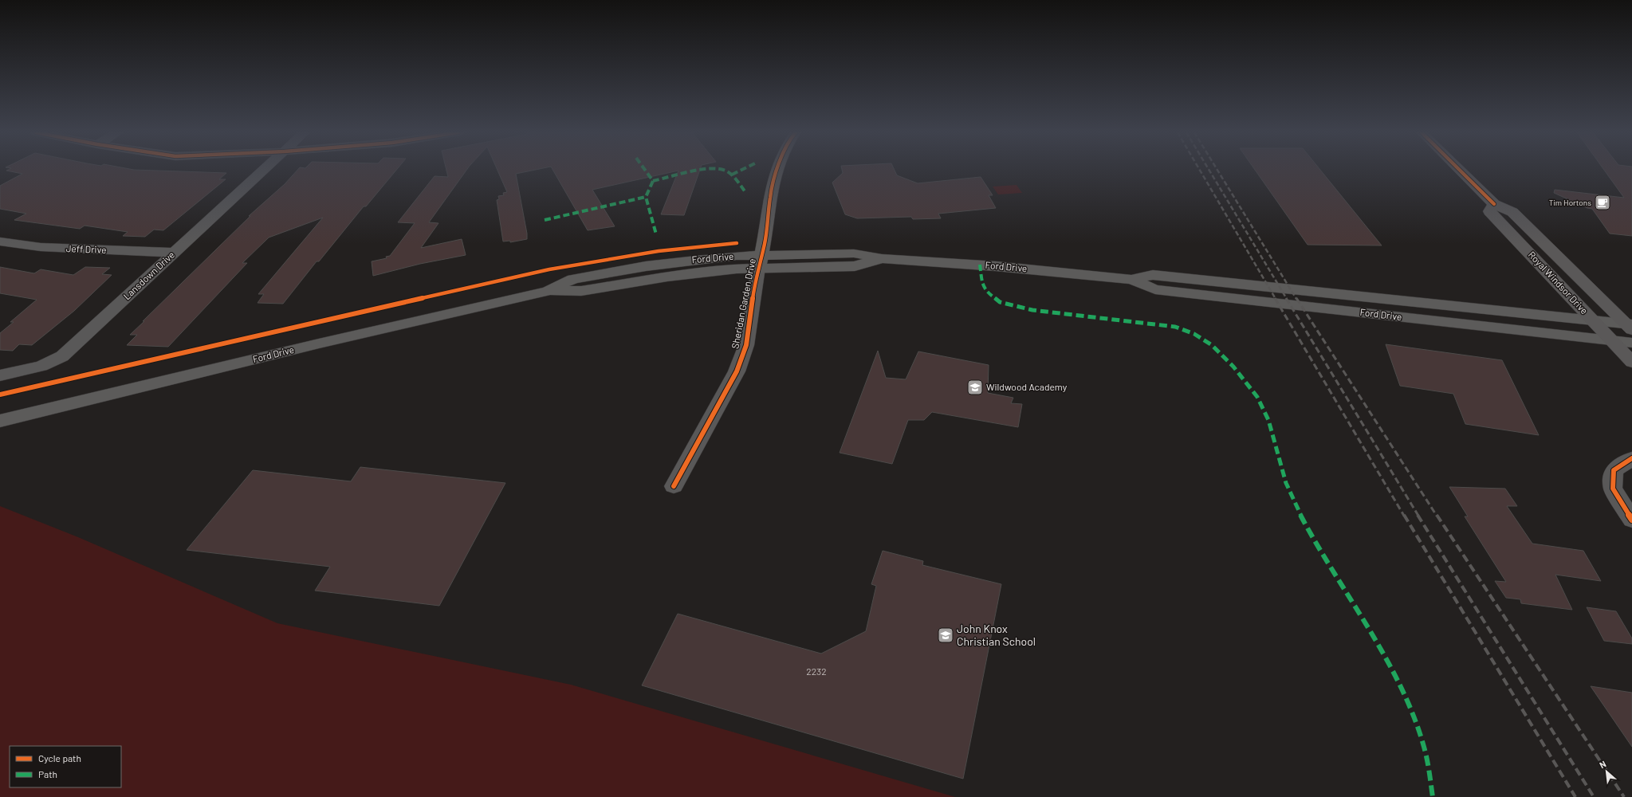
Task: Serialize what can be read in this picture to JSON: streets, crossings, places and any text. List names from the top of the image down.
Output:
{
  "streets": {
    "main road": ["Ford Drive", "Royal Windsor Drive", "Sheridan Garden Drive"],
    "street": ["Jeff Drive", "Lansdown Drive"]
  },
  "crossings": [
    ["Jeff Drive", "Lansdown Drive"],
    ["Ford Drive", "Royal Windsor Drive"],
    ["Ford Drive", "Sheridan Garden Drive"]
  ],
  "places": {
    "cafe": ["Tim Hortons"],
    "school or university": ["Wildwood Academy", "John Knox Christian School"]
  },
  "house_numbers": ["2232"],
  "legend": ["Cycle path", "Path"],
  "north": "top left"
}
